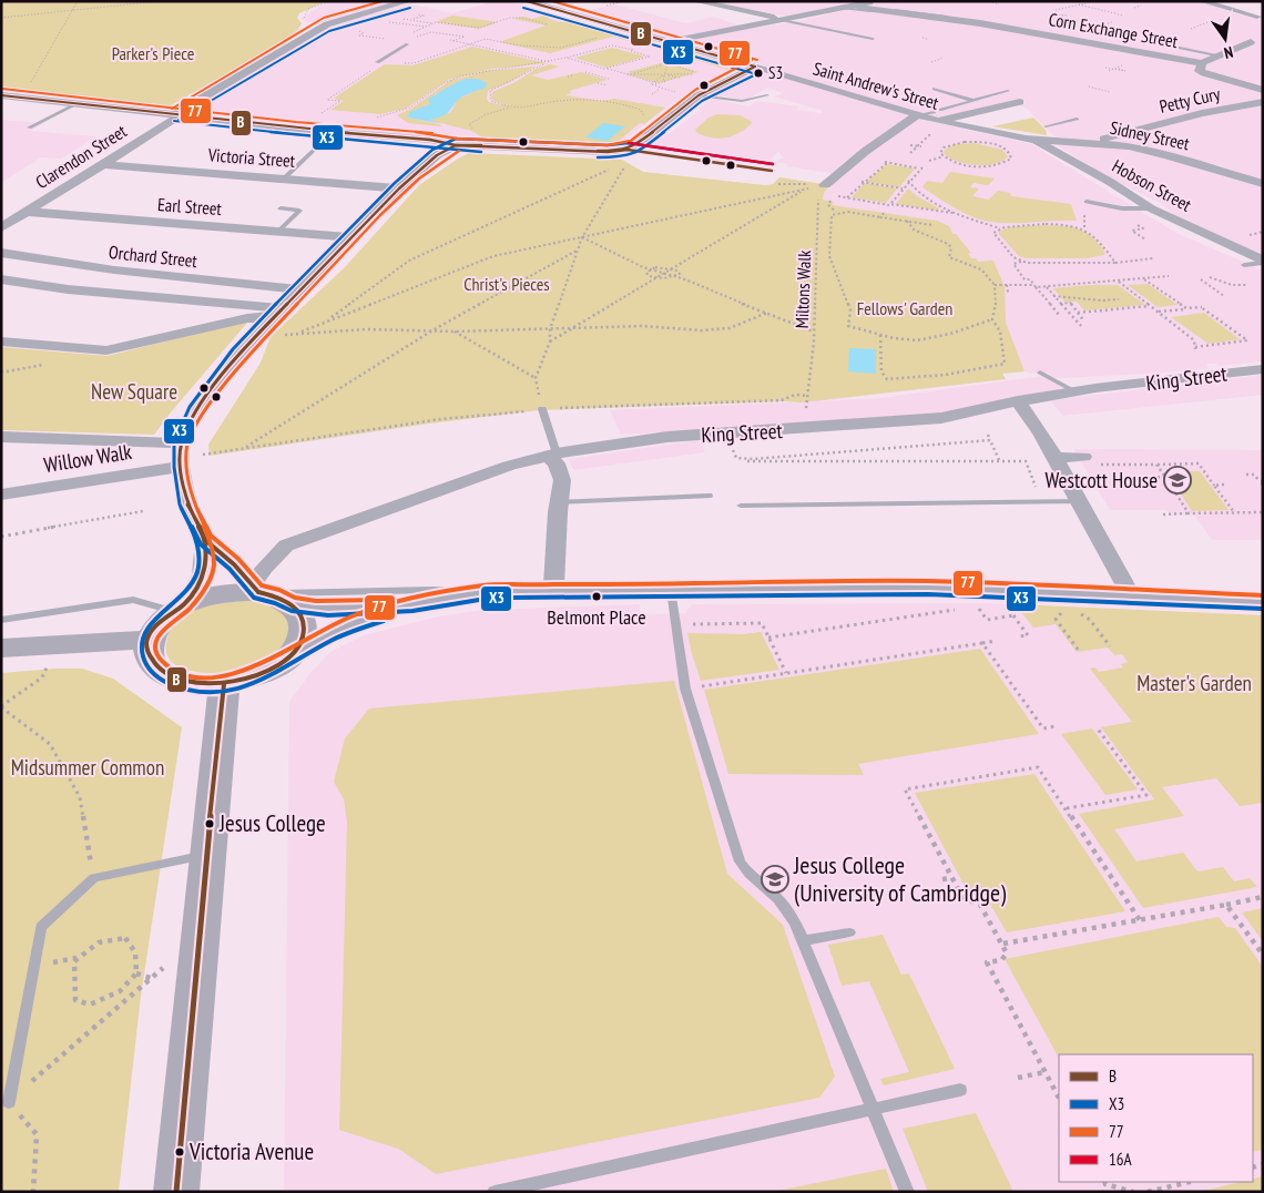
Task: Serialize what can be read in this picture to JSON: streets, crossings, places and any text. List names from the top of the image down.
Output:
{
  "streets": {
    "street": [
      "Corn Exchange Street",
      "Saint Andrew's Street",
      "Petty Cury",
      "Sidney Street",
      "Clarendon Street",
      "Victoria Street",
      "Hobson Street",
      "Earl Street",
      "Orchard Street",
      "King Street",
      "Willow Walk"
    ],
    "path": ["Miltons Walk"]
  },
  "crossings": [
    ["Saint Andrew's Street", "Sidney Street"],
    ["Saint Andrew's Street", "Hobson Street"],
    ["Petty Cury", "Sidney Street"],
    ["Sidney Street", "Hobson Street"],
    ["Clarendon Street", "Victoria Street"],
    ["Clarendon Street", "Earl Street"]
  ],
  "parks": [
    "Parker's Piece",
    "Christ's Pieces",
    "Fellows' Garden",
    "New Square",
    "Master's Garden",
    "Midsummer Common"
  ],
  "places": {
    "other": [
      "S3",
      "Belmont Place",
      "Jesus College",
      "Victoria Avenue"
    ],
    "school or university": ["Westcott House", "Jesus College (University of Cambridge)"]
  },
  "lines": [
    "transit line B",
    "transit line 77",
    "transit line X3",
    "transit line 16A"
  ],
  "legend": [
    "B",
    "X3",
    "77",
    "16A"
  ],
  "north": "bottom"
}
